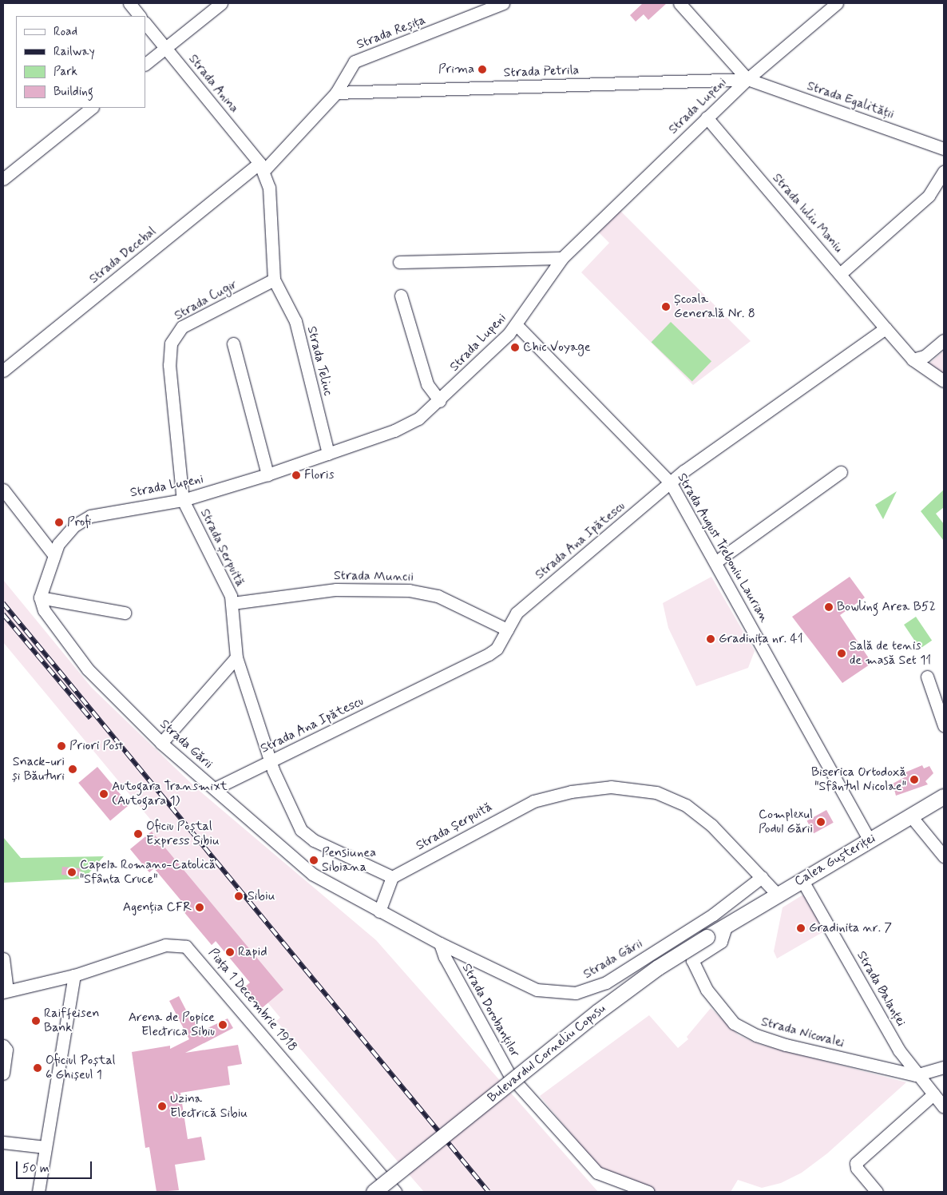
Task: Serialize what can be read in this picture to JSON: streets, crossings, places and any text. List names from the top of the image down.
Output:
{
  "streets": {
    "main road": ["Calea Gușteriței", "Bulevardul Corneliu Coposu"],
    "street": [
      "Strada Reșița",
      "Strada Petrila",
      "Strada Anina",
      "Strada Egalității",
      "Strada Lupeni",
      "Strada Iuliu Maniu",
      "Strada Decebal",
      "Strada Cugir",
      "Strada Teliuc",
      "Strada Ana Ipătescu",
      "Strada Șerpuită",
      "Strada August Treboniu Laurian",
      "Strada Muncii",
      "Strada Gării",
      "Strada Balanței",
      "Piața 1 Decembrie 1918",
      "Strada Dorobanților",
      "Strada Nicovalei"
    ]
  },
  "crossings": [
    ["Strada Reșița", "Strada Petrila"],
    ["Strada Reșița", "Strada Anina"],
    ["Strada Reșița", "Strada Decebal"],
    ["Strada Petrila", "Strada Egalității"],
    ["Strada Petrila", "Strada Lupeni"],
    ["Strada Anina", "Strada Decebal"],
    ["Strada Egalității", "Strada Lupeni"],
    ["Strada Lupeni", "Strada Iuliu Maniu"],
    ["Strada Lupeni", "Strada Cugir"],
    ["Strada Lupeni", "Strada Teliuc"],
    ["Strada Lupeni", "Strada Șerpuită"],
    ["Strada Lupeni", "Strada August Treboniu Laurian"],
    ["Strada Iuliu Maniu", "Strada Ana Ipătescu"],
    ["Strada Cugir", "Strada Teliuc"],
    ["Strada Cugir", "Strada Șerpuită"],
    ["Strada Ana Ipătescu", "Strada Șerpuită"],
    ["Strada Ana Ipătescu", "Strada August Treboniu Laurian"],
    ["Strada Ana Ipătescu", "Strada Muncii"],
    ["Strada Ana Ipătescu", "Strada Gării"],
    ["Strada Șerpuită", "Strada Muncii"],
    ["Strada Șerpuită", "Strada Gării"],
    ["Strada Șerpuită", "Calea Gușteriței"],
    ["Strada August Treboniu Laurian", "Calea Gușteriței"],
    ["Strada Gării", "Strada Dorobanților"],
    ["Calea Gușteriței", "Strada Balanței"],
    ["Calea Gușteriței", "Strada Nicovalei"],
    ["Calea Gușteriței", "Bulevardul Corneliu Coposu"],
    ["Strada Balanței", "Strada Nicovalei"],
    ["Piața 1 Decembrie 1918", "Bulevardul Corneliu Coposu"],
    ["Strada Nicovalei", "Bulevardul Corneliu Coposu"]
  ],
  "places": [
    "Prima",
    "Școala Generală Nr. 8",
    "Chic Voyage",
    "Floris",
    "Profi",
    "Bowling Area B52",
    "Gradinița nr. 41",
    "Sală de tenis de masă Set 11",
    "Priori Post",
    "Snack-uri și Băuturi",
    "Biserica Ortodoxă \"Sfântul Nicolae\"",
    "Autogara Transmixt (Autogara 1)",
    "Complexul Podul Gării",
    "Oficiu Poștal Express Sibiu",
    "Pensiunea Sibiana",
    "Capela Romano-Catolică \"Sfânta Cruce\"",
    "Sibiu",
    "Agenția CFR",
    "Gradinita nr. 7",
    "Rapid",
    "Raiffeisen Bank",
    "Arena de Popice Electrica Sibiu",
    "Oficiul Poștal 6 Ghișeul 1",
    "Uzina Electrică Sibiu"
  ],
  "legend": [
    "Road",
    "Railway",
    "Park",
    "Building"
  ],
  "scale_bar": "50 m"
}
